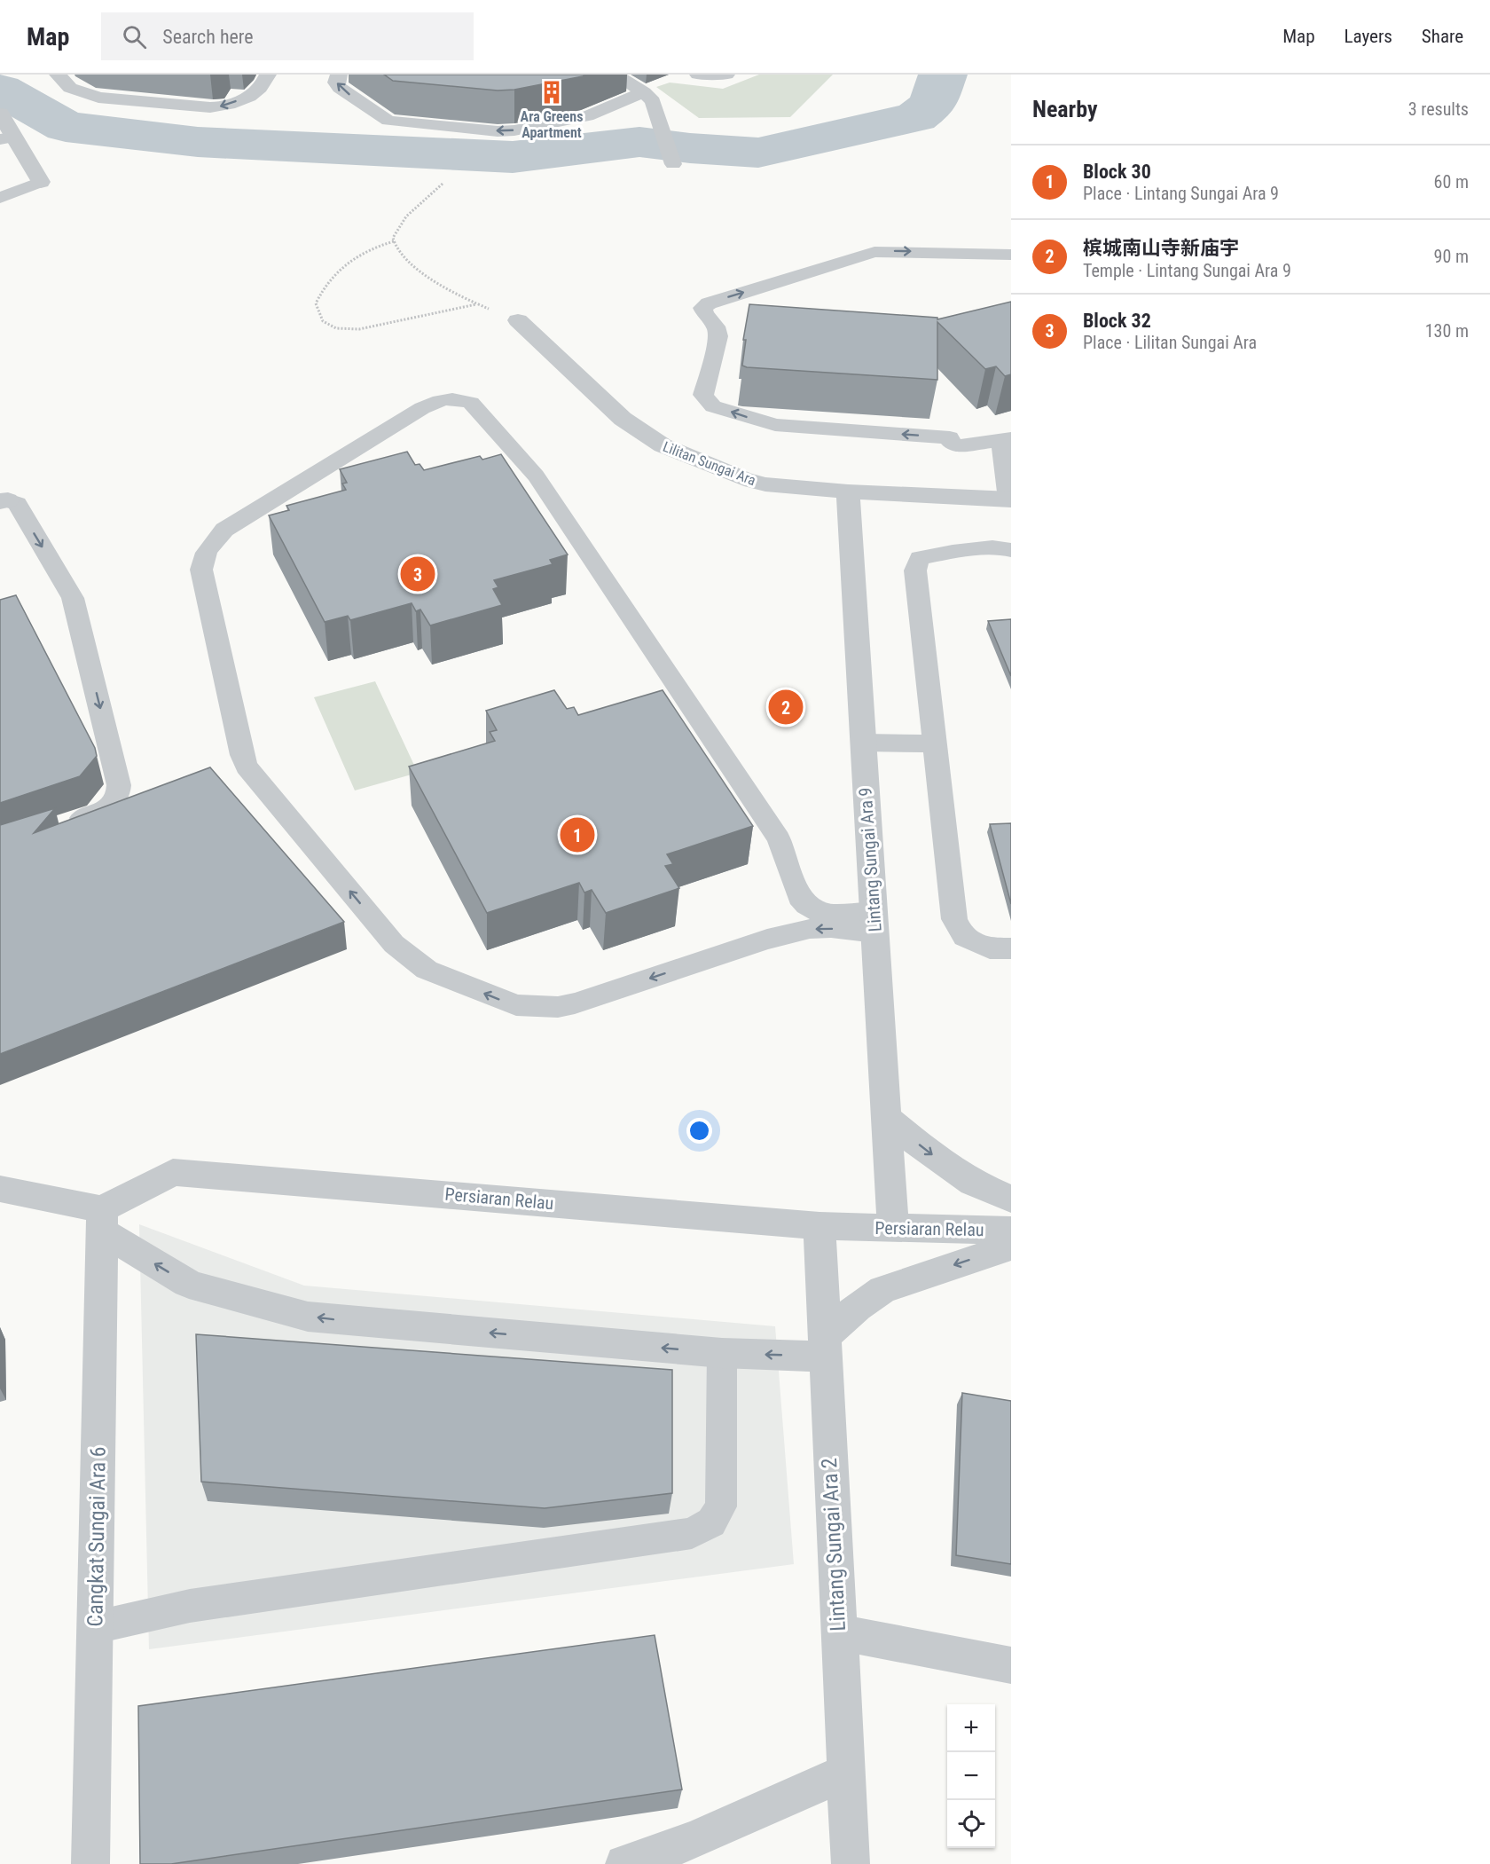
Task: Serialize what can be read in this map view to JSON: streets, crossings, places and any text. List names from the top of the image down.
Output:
{
  "streets": {
    "street": [
      "Lilitan Sungai Ara",
      "Lintang Sungai Ara 9",
      "Persiaran Relau",
      "Cangkat Sungai Ara 6",
      "Lintang Sungai Ara 2"
    ]
  },
  "crossings": [
    ["Lilitan Sungai Ara", "Lintang Sungai Ara 9"],
    ["Lintang Sungai Ara 9", "Persiaran Relau"],
    ["Persiaran Relau", "Cangkat Sungai Ara 6"],
    ["Persiaran Relau", "Lintang Sungai Ara 2"]
  ],
  "places": {
    "building": ["Ara Greens Apartment"]
  },
  "page": {
    "header": "Map",
    "search": "Search here",
    "nav": ["Map", "Layers", "Share"],
    "heading": ["Nearby", "3 results"],
    "list": [
      {
        "mark": "1",
        "name": "Block 30",
        "note": "Place · Lintang Sungai Ara 9",
        "value": "60 m"
      },
      {
        "mark": "2",
        "name": "槟城南山寺新庙宇",
        "note": "Temple · Lintang Sungai Ara 9",
        "value": "90 m"
      },
      {
        "mark": "3",
        "name": "Block 32",
        "note": "Place · Lilitan Sungai Ara",
        "value": "130 m"
      }
    ],
    "pins": ["3", "2", "1"],
    "map_buttons": ["+", "−"]
  }
}
